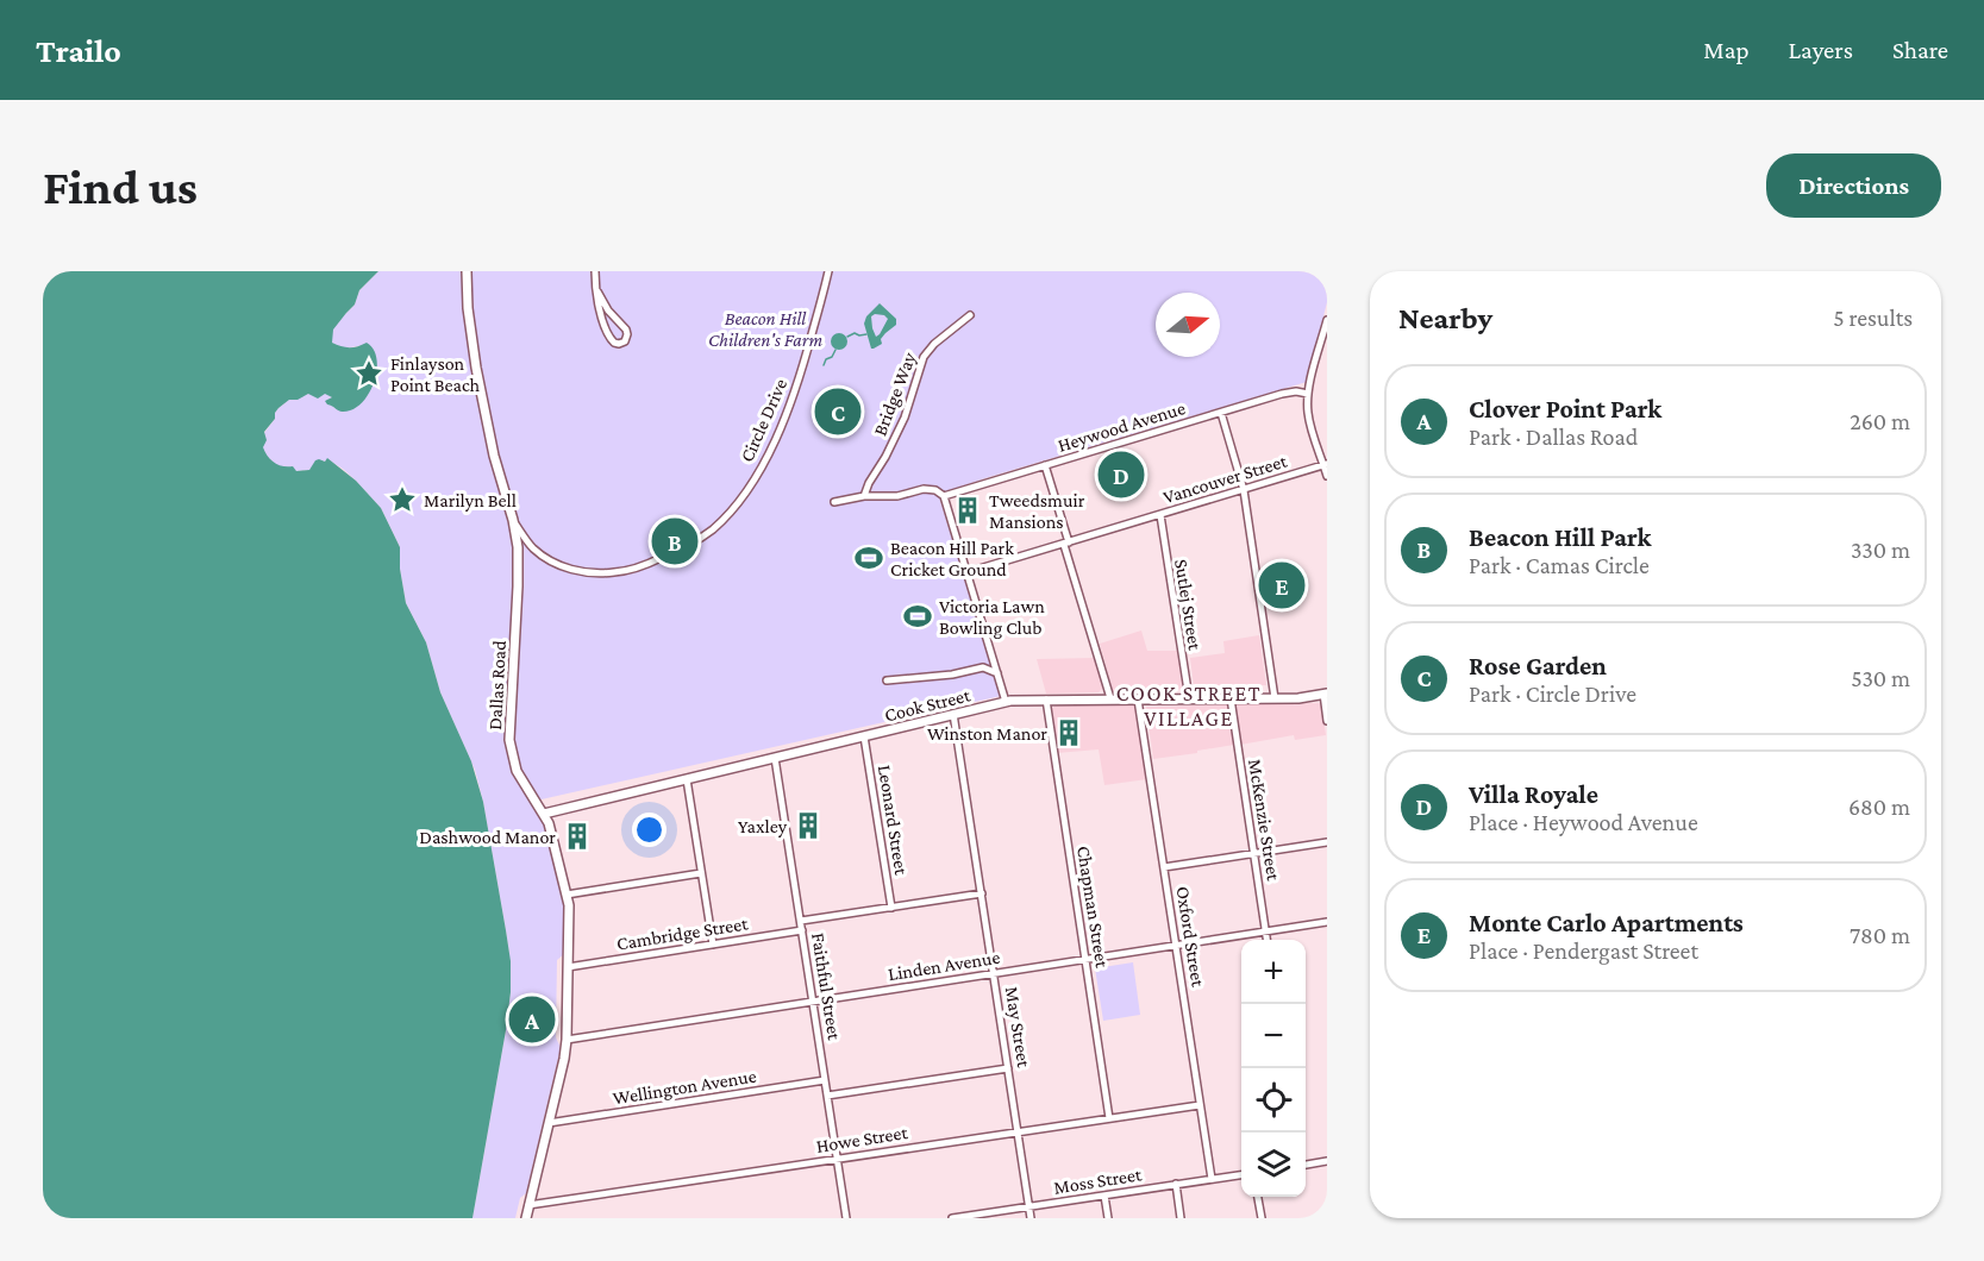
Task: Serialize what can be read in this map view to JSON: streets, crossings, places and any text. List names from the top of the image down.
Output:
{
  "streets": {
    "main road": ["Dallas Road", "Cook Street"],
    "street": [
      "Bridge Way",
      "Circle Drive",
      "Heywood Avenue",
      "Vancouver Street",
      "Sutlej Street",
      "Leonard Street",
      "McKenzie Street",
      "Chapman Street",
      "Cambridge Street",
      "Oxford Street",
      "Linden Avenue",
      "Faithful Street",
      "May Street",
      "Wellington Avenue",
      "Howe Street",
      "Moss Street"
    ]
  },
  "crossings": [
    ["Circle Drive", "Dallas Road"],
    ["Vancouver Street", "Sutlej Street"],
    ["Sutlej Street", "Cook Street"],
    ["Dallas Road", "Cook Street"],
    ["Dallas Road", "Cambridge Street"],
    ["Dallas Road", "Linden Avenue"],
    ["Dallas Road", "Wellington Avenue"],
    ["Dallas Road", "Howe Street"],
    ["Cook Street", "Leonard Street"],
    ["Cook Street", "McKenzie Street"],
    ["Cook Street", "Chapman Street"],
    ["Cook Street", "Oxford Street"],
    ["Cook Street", "Faithful Street"],
    ["Cook Street", "May Street"],
    ["McKenzie Street", "Linden Avenue"],
    ["Chapman Street", "Linden Avenue"],
    ["Chapman Street", "Howe Street"],
    ["Cambridge Street", "Faithful Street"],
    ["Oxford Street", "Linden Avenue"],
    ["Oxford Street", "Howe Street"],
    ["Oxford Street", "Moss Street"],
    ["Linden Avenue", "Faithful Street"],
    ["Linden Avenue", "May Street"],
    ["Faithful Street", "Wellington Avenue"],
    ["Faithful Street", "Howe Street"],
    ["May Street", "Howe Street"],
    ["May Street", "Moss Street"]
  ],
  "districts": ["COOK STREET VILLAGE"],
  "parks": ["Beacon Hill Children's Farm"],
  "places": {
    "place": ["Finlayson Point Beach", "Marilyn Bell"],
    "building": [
      "Tweedsmuir Mansions",
      "Winston Manor",
      "Yaxley",
      "Dashwood Manor"
    ],
    "sports": ["Beacon Hill Park Cricket Ground", "Victoria Lawn Bowling Club"]
  },
  "north": "right",
  "page": {
    "header": "Trailo",
    "nav": ["Map", "Layers", "Share"],
    "buttons": "Directions",
    "title": "Find us",
    "heading": ["Nearby", "5 results"],
    "list": [
      {
        "mark": "A",
        "name": "Clover Point Park",
        "note": "Park · Dallas Road",
        "value": "260 m"
      },
      {
        "mark": "B",
        "name": "Beacon Hill Park",
        "note": "Park · Camas Circle",
        "value": "330 m"
      },
      {
        "mark": "C",
        "name": "Rose Garden",
        "note": "Park · Circle Drive",
        "value": "530 m"
      },
      {
        "mark": "D",
        "name": "Villa Royale",
        "note": "Place · Heywood Avenue",
        "value": "680 m"
      },
      {
        "mark": "E",
        "name": "Monte Carlo Apartments",
        "note": "Place · Pendergast Street",
        "value": "780 m"
      }
    ],
    "pins": [
      "C",
      "D",
      "B",
      "E",
      "A"
    ],
    "map_buttons": ["+", "−"]
  }
}
